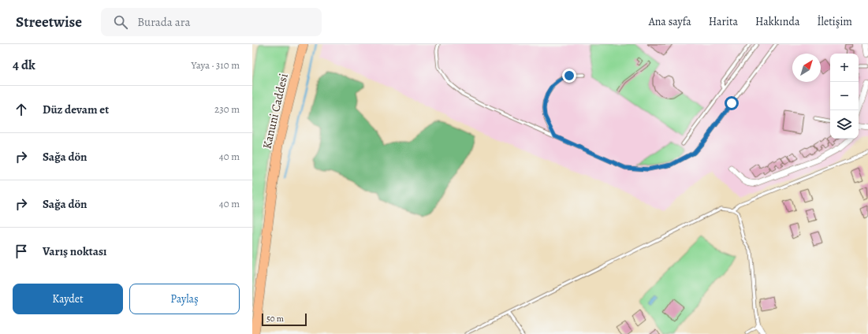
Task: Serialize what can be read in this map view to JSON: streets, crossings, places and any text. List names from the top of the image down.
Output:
{
  "streets": {
    "main road": ["Kanuni Caddesi"]
  },
  "scale_bar": "50 m",
  "north": "top right",
  "page": {
    "header": "Streetwise",
    "search": "Burada ara",
    "nav": [
      "Ana sayfa",
      "Harita",
      "Hakkında",
      "İletişim"
    ],
    "heading": ["4 dk", "Yaya · 310 m"],
    "map_buttons": ["+", "−"],
    "list": [
      ["Düz devam et", "230 m"],
      ["Sağa dön", "40 m"],
      ["Sağa dön", "40 m"],
      "Varış noktası"
    ],
    "buttons": ["Kaydet", "Paylaş"],
    "scale": "50 m"
  }
}
